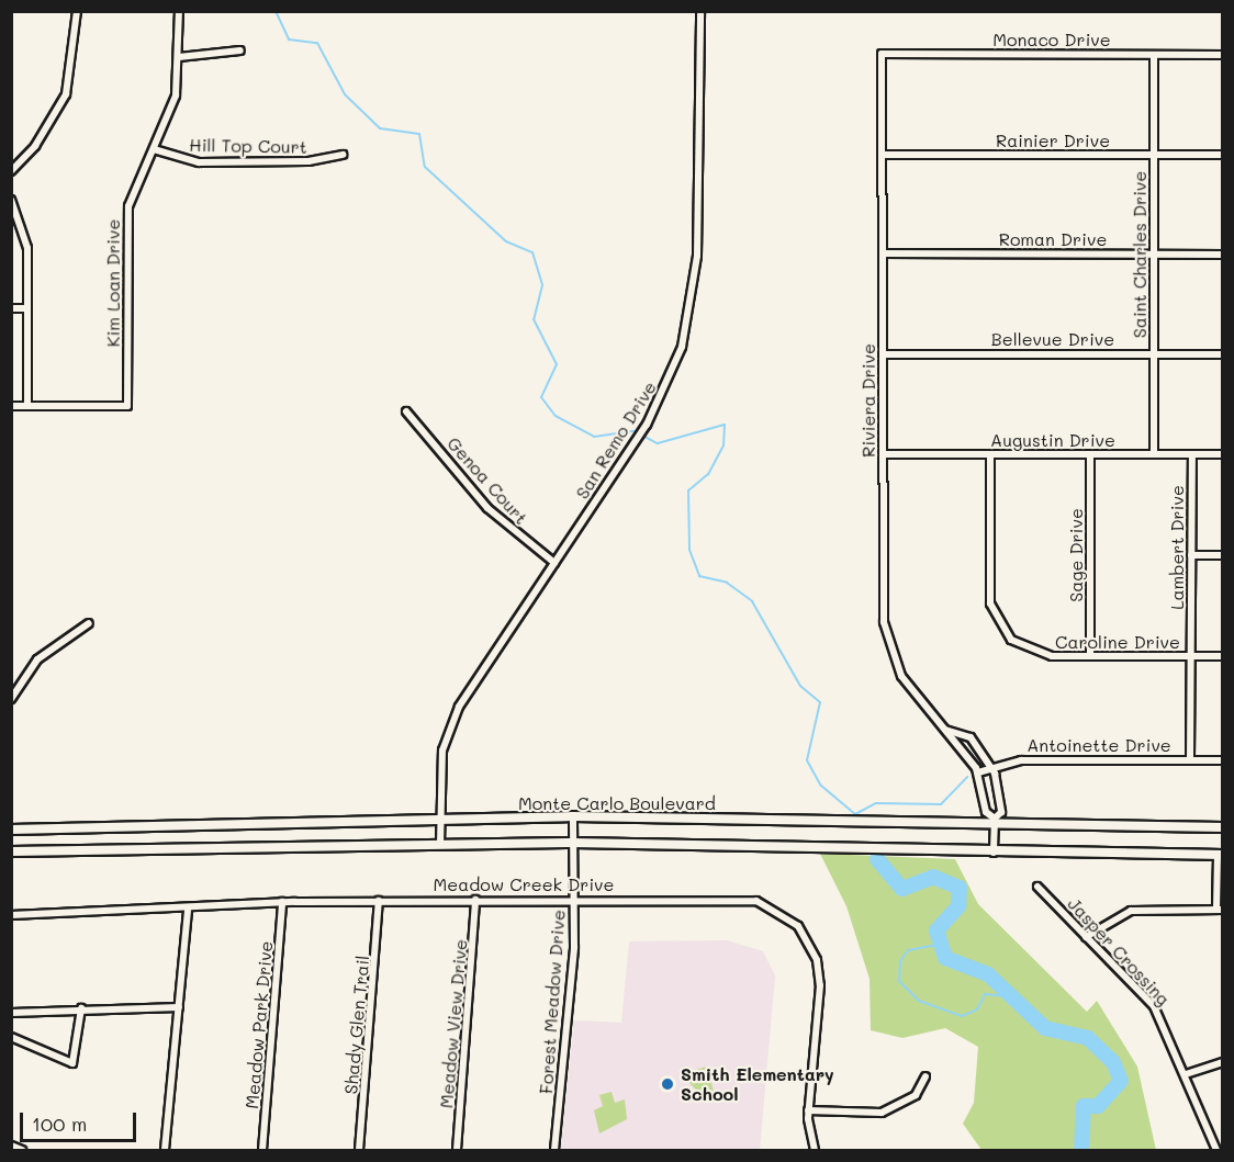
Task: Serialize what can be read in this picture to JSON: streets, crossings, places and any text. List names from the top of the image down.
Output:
{
  "streets": {
    "main road": ["Monte Carlo Boulevard"],
    "street": [
      "Monaco Drive",
      "Rainier Drive",
      "Hill Top Court",
      "Roman Drive",
      "Saint Charles Drive",
      "Kim Loan Drive",
      "Bellevue Drive",
      "Riviera Drive",
      "San Remo Drive",
      "Augustin Drive",
      "Genoa Court",
      "Lambert Drive",
      "Sage Drive",
      "Caroline Drive",
      "Antoinette Drive",
      "Meadow Creek Drive",
      "Jasper Crossing",
      "Forest Meadow Drive",
      "Meadow View Drive",
      "Meadow Park Drive",
      "Shady Glen Trail"
    ]
  },
  "crossings": [
    ["Monaco Drive", "Saint Charles Drive"],
    ["Monaco Drive", "Riviera Drive"],
    ["Rainier Drive", "Saint Charles Drive"],
    ["Rainier Drive", "Riviera Drive"],
    ["Hill Top Court", "Kim Loan Drive"],
    ["Roman Drive", "Saint Charles Drive"],
    ["Roman Drive", "Riviera Drive"],
    ["Saint Charles Drive", "Bellevue Drive"],
    ["Saint Charles Drive", "Augustin Drive"],
    ["Bellevue Drive", "Riviera Drive"],
    ["Riviera Drive", "Augustin Drive"],
    ["Riviera Drive", "Antoinette Drive"],
    ["Riviera Drive", "Monte Carlo Boulevard"],
    ["San Remo Drive", "Genoa Court"],
    ["San Remo Drive", "Monte Carlo Boulevard"],
    ["Augustin Drive", "Lambert Drive"],
    ["Augustin Drive", "Sage Drive"],
    ["Augustin Drive", "Caroline Drive"],
    ["Lambert Drive", "Caroline Drive"],
    ["Lambert Drive", "Antoinette Drive"],
    ["Sage Drive", "Caroline Drive"],
    ["Monte Carlo Boulevard", "Forest Meadow Drive"],
    ["Meadow Creek Drive", "Forest Meadow Drive"],
    ["Meadow Creek Drive", "Meadow View Drive"],
    ["Meadow Creek Drive", "Meadow Park Drive"],
    ["Meadow Creek Drive", "Shady Glen Trail"]
  ],
  "places": ["Smith Elementary School"],
  "scale_bar": "100 m"
}
